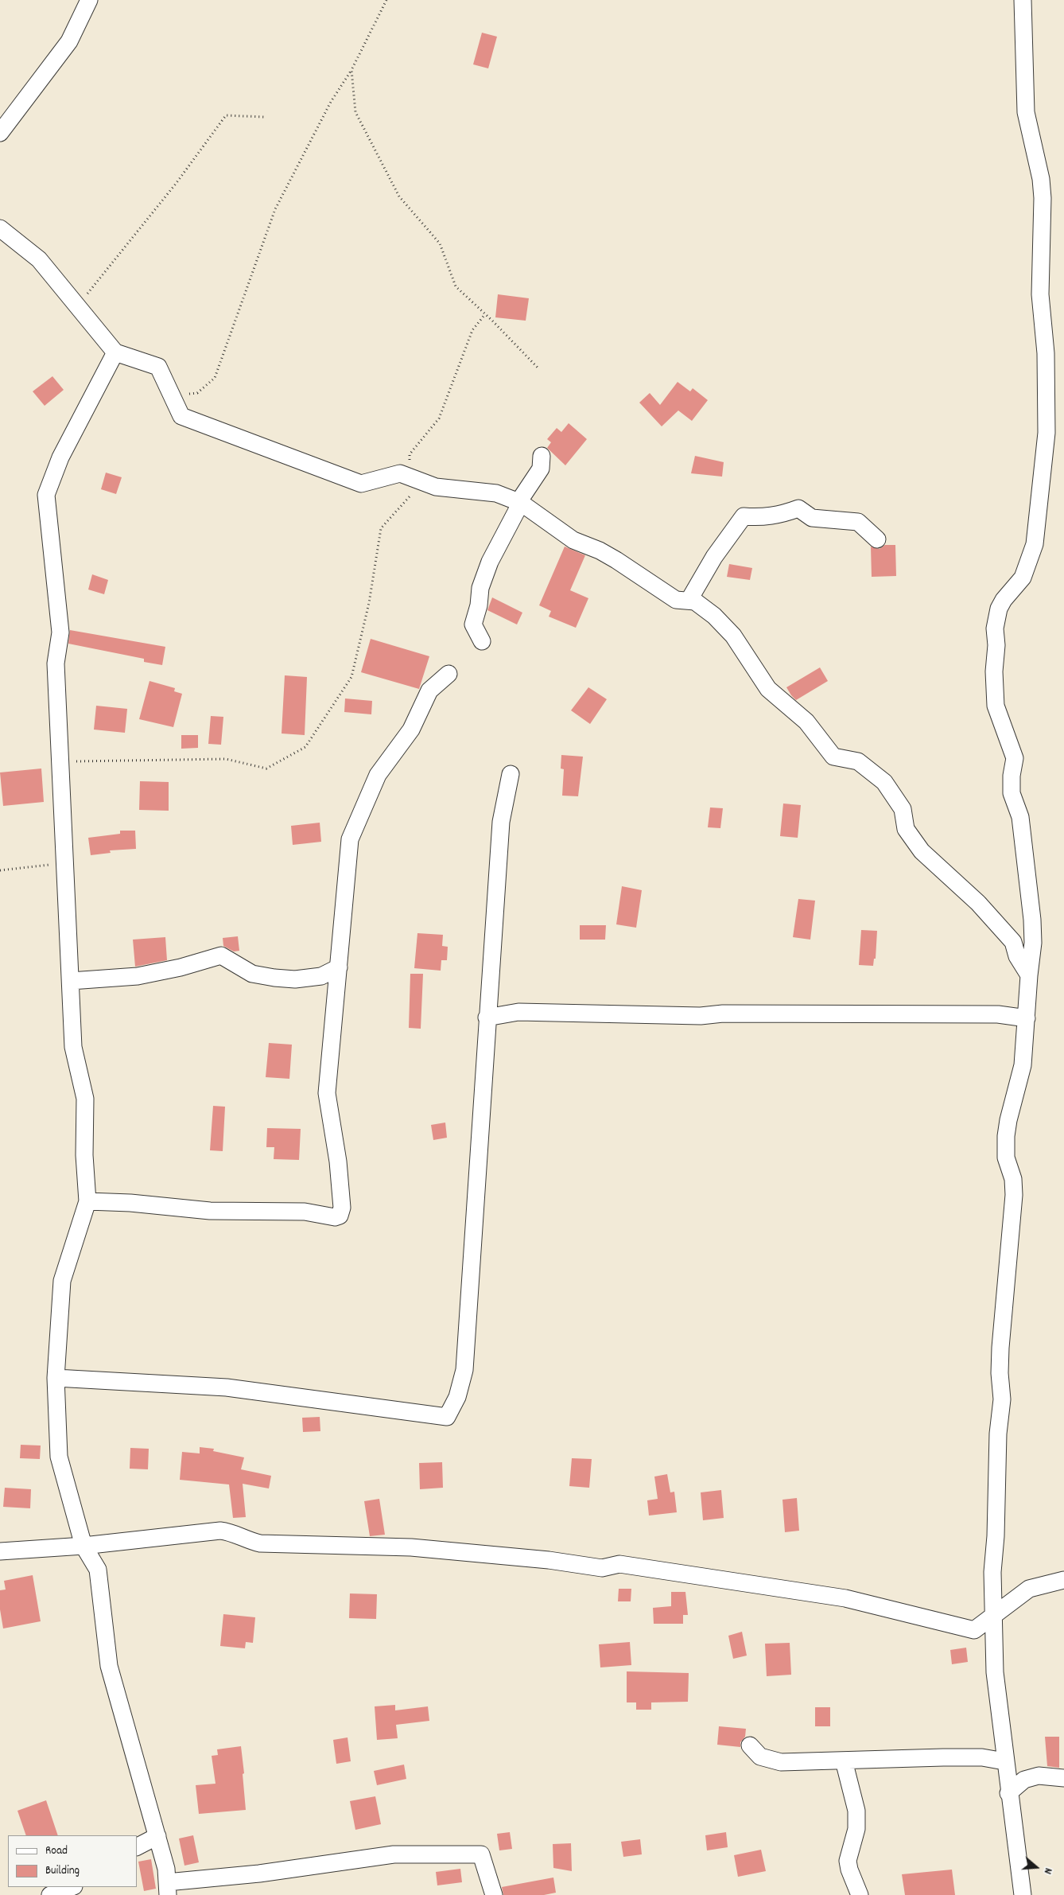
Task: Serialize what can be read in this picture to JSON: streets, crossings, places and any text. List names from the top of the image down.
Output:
{
  "legend": ["Road", "Building"],
  "north": "right"
}
